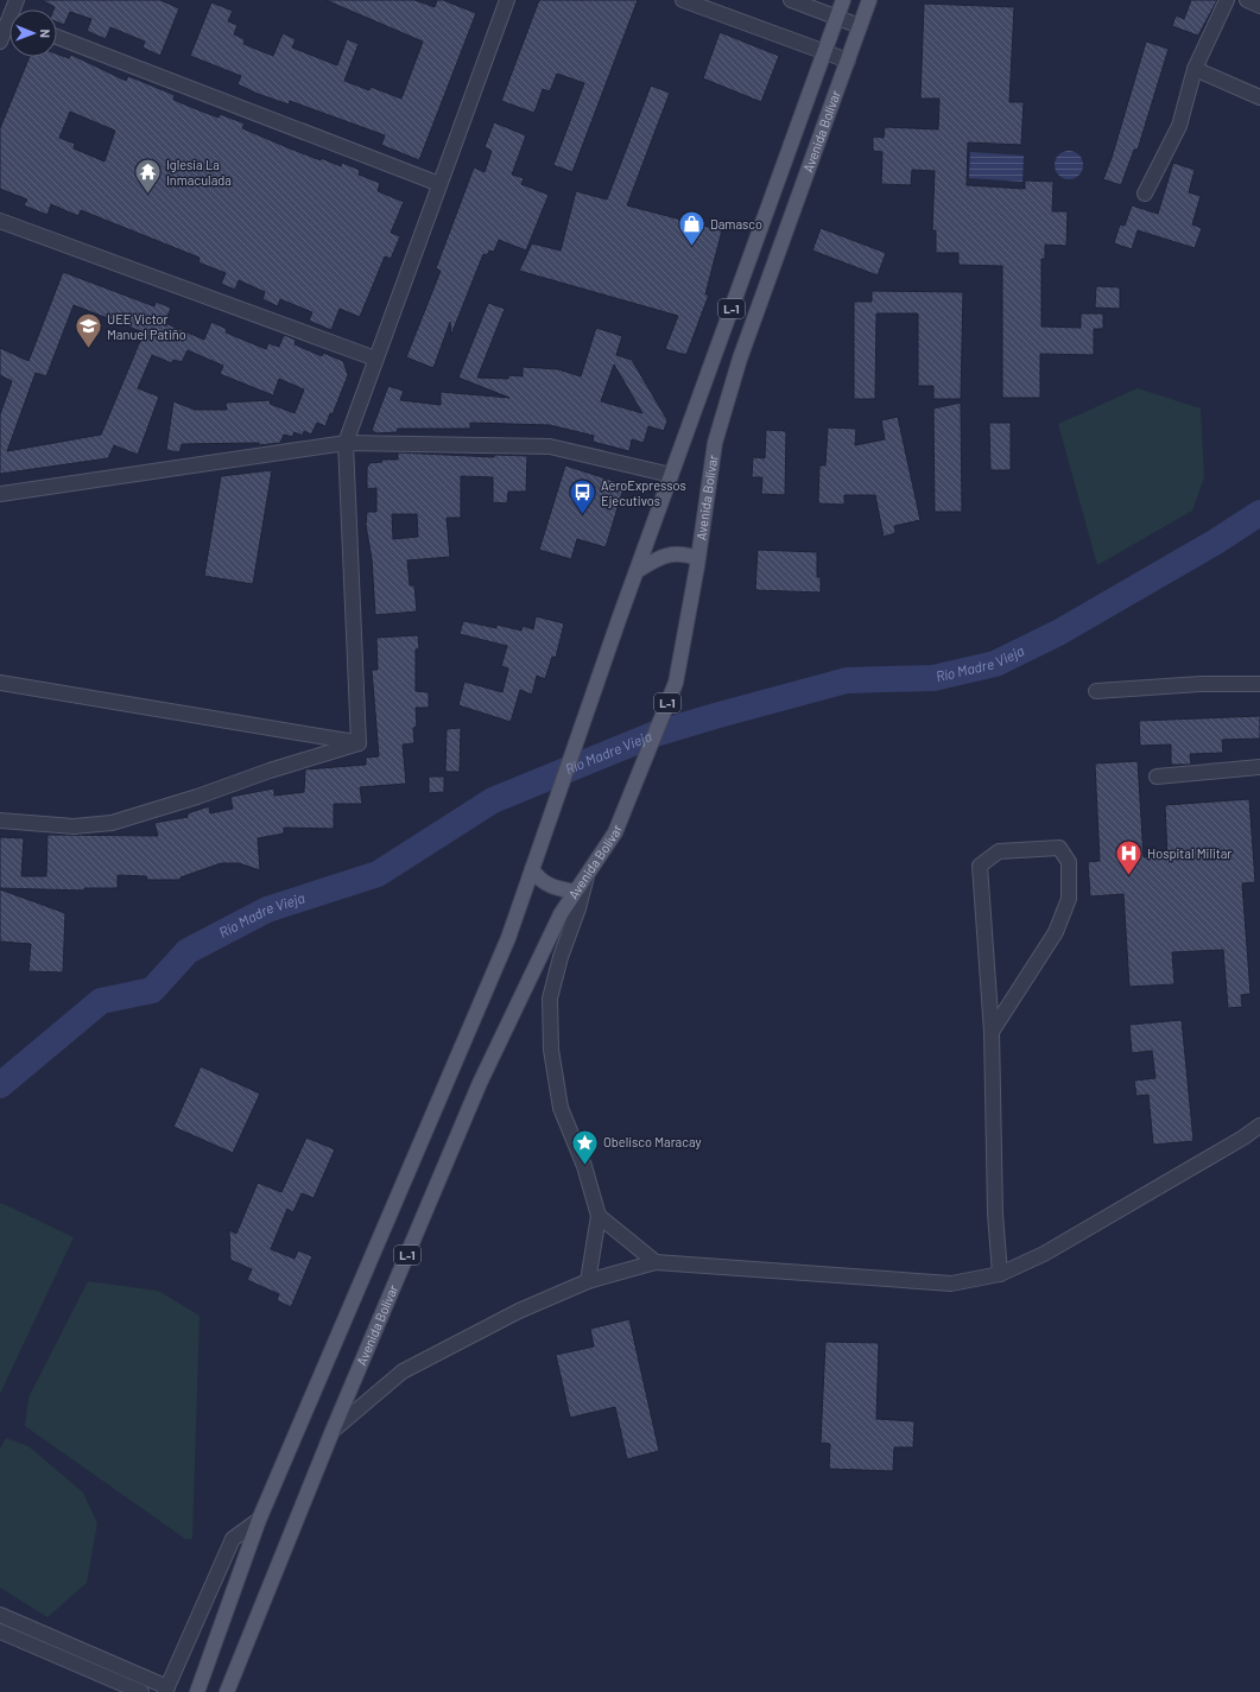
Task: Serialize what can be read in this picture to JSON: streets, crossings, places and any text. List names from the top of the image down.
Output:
{
  "streets": {
    "main road": ["Avenida Bolívar", "L-1"]
  },
  "water": ["Río Madre Vieja"],
  "places": {
    "temple": ["Iglesia La Inmaculada"],
    "shop": ["Damasco"],
    "school or university": ["UEE Victor Manuel Patiño"],
    "bus stop": ["AeroExpressos Ejecutivos"],
    "hospital": ["Hospital Militar"],
    "place": ["Obelisco Maracay"]
  },
  "north": "right"
}
